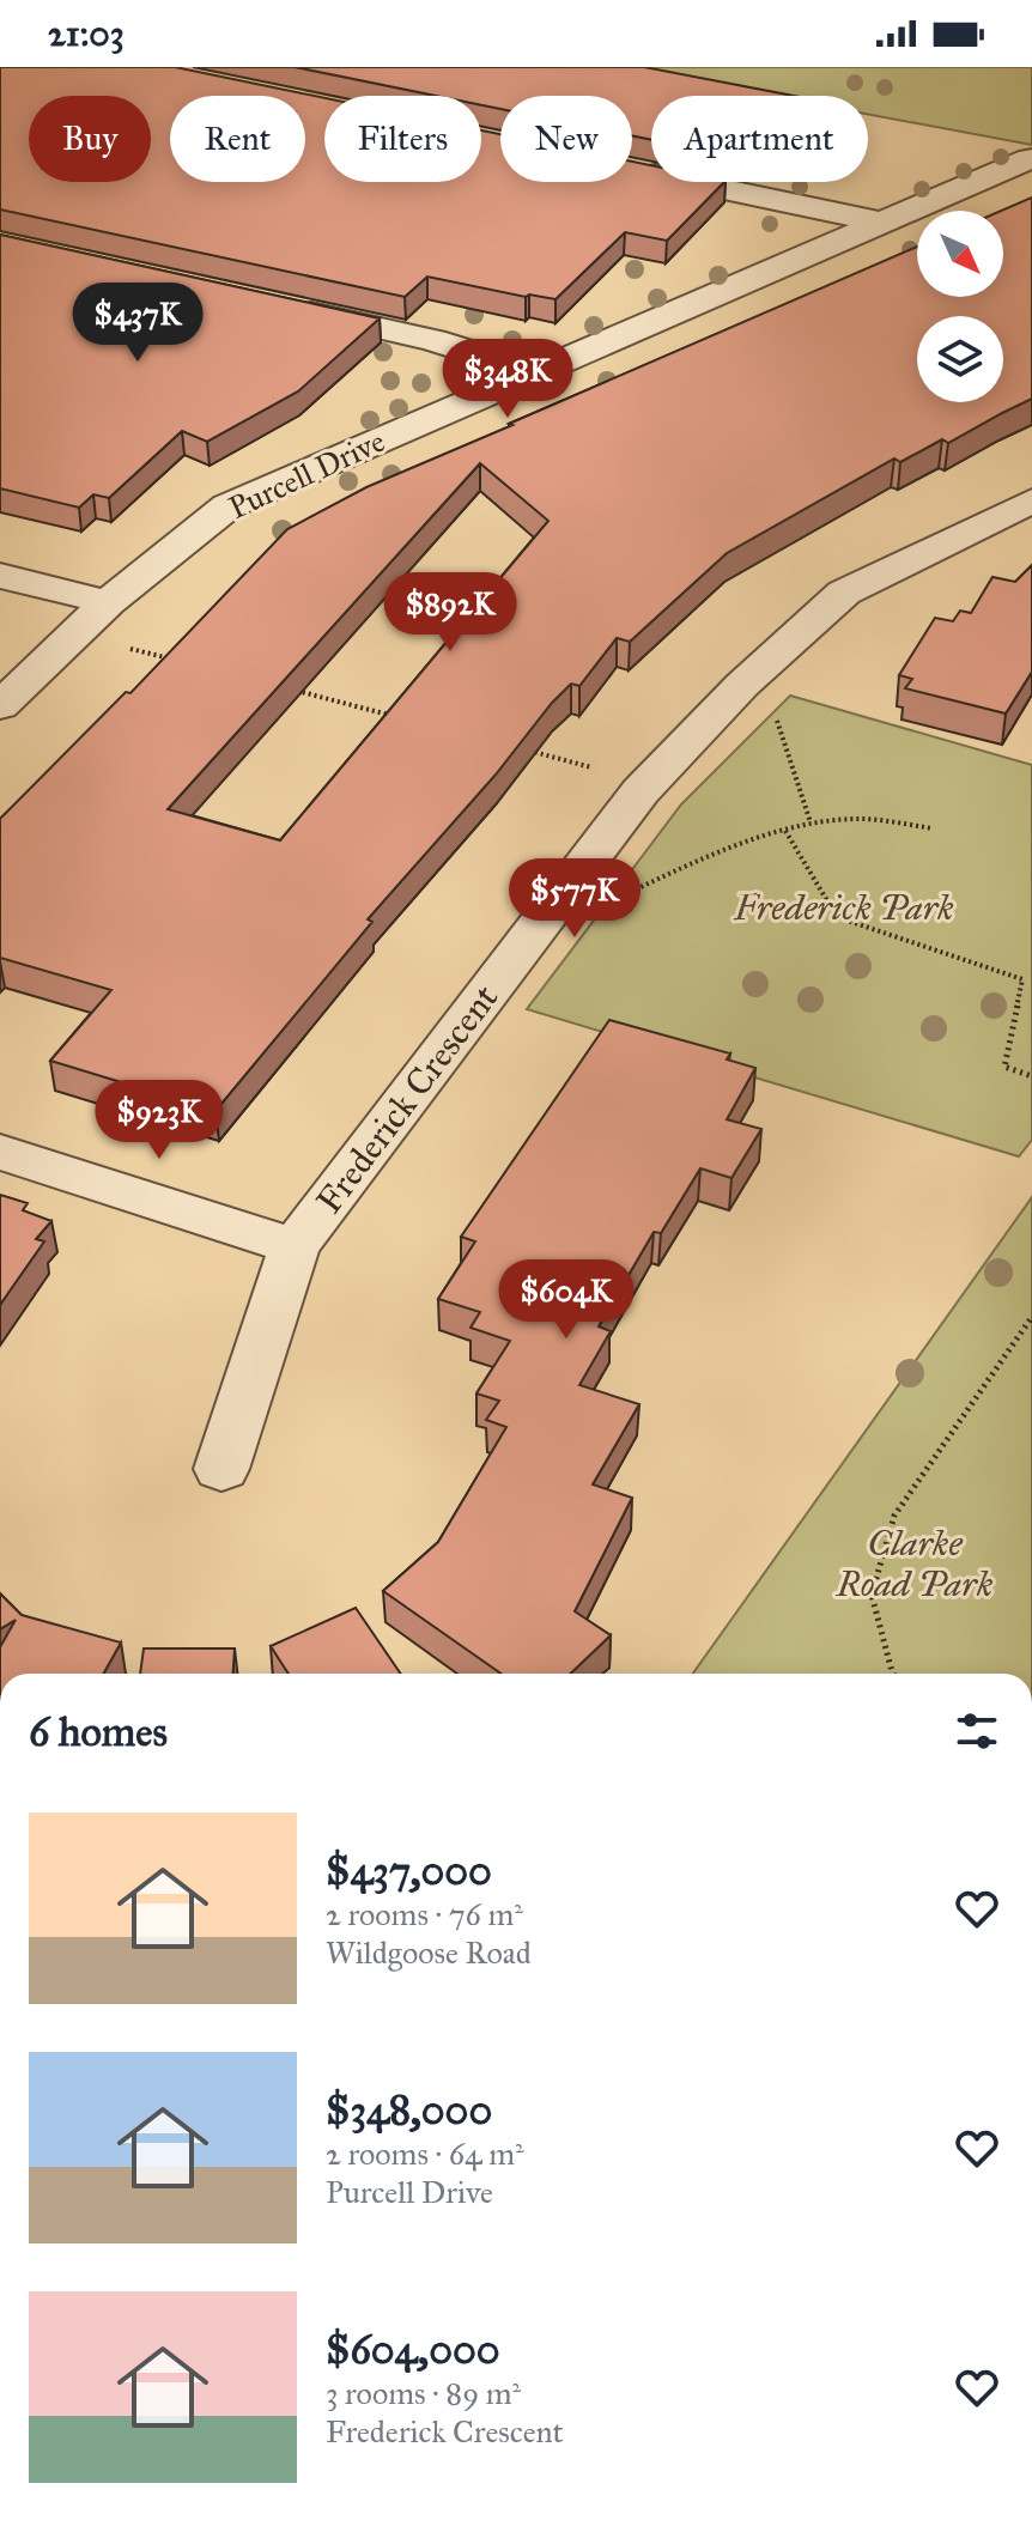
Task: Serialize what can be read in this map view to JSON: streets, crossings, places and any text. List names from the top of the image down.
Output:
{
  "streets": {
    "street": ["Purcell Drive", "Frederick Crescent"]
  },
  "parks": ["Frederick Park", "Clarke Road Park"],
  "north": "bottom right",
  "page": {
    "status": "21:03",
    "chip": [
      "Buy",
      "Rent",
      "Filters",
      "New",
      "Apartment"
    ],
    "price": [
      "$437K",
      "$348K",
      "$892K",
      "$577K",
      "$923K",
      "$604K"
    ],
    "heading": "6 homes",
    "list": [
      {
        "name": "$437,000",
        "note": "2 rooms · 76 m² · Wildgoose Road"
      },
      {
        "name": "$348,000",
        "note": "2 rooms · 64 m² · Purcell Drive"
      },
      {
        "name": "$604,000",
        "note": "3 rooms · 89 m² · Frederick Crescent"
      }
    ]
  }
}
